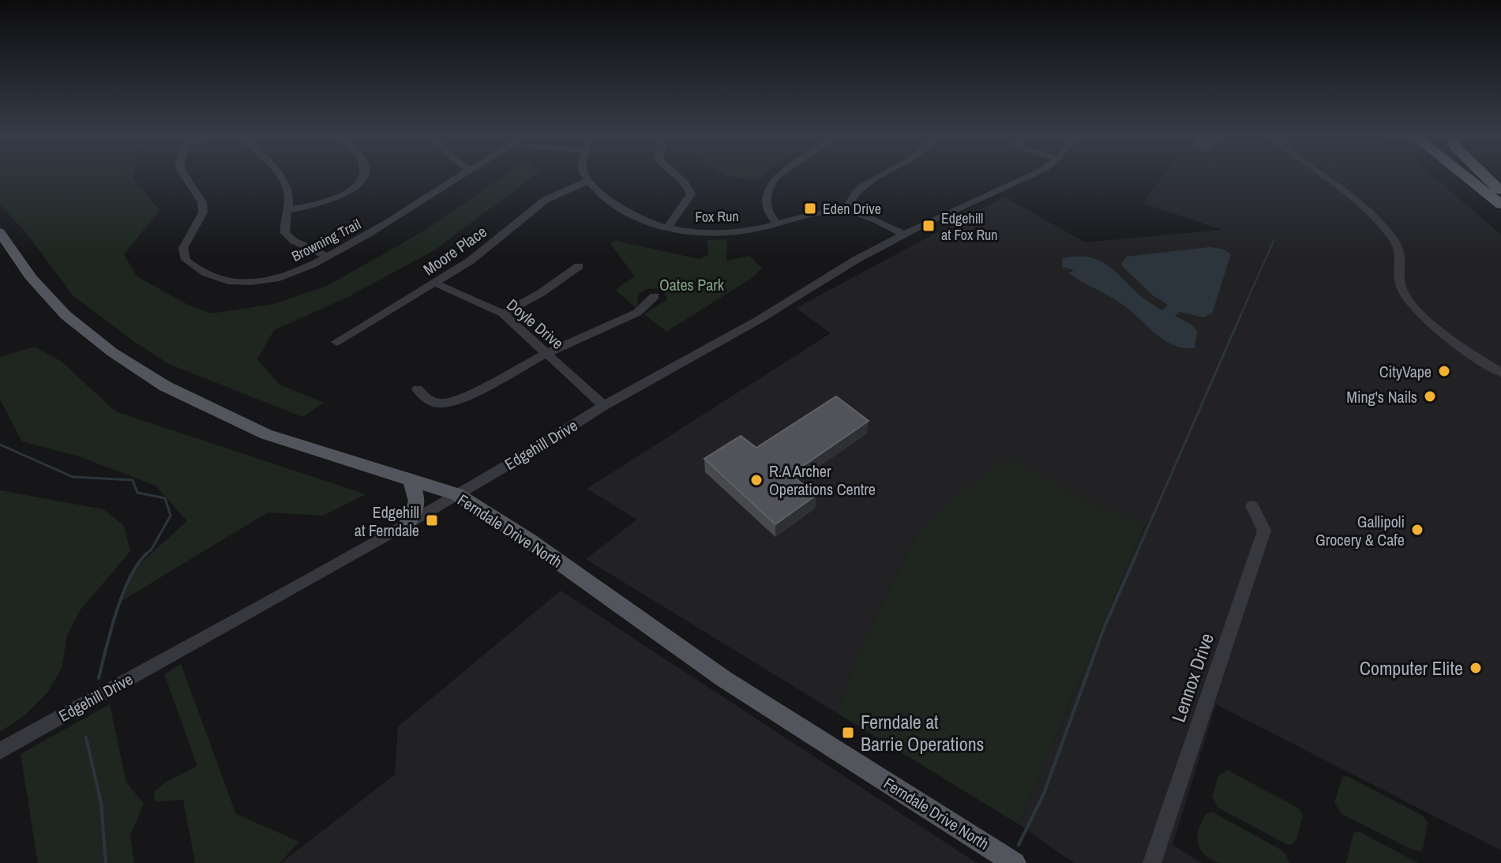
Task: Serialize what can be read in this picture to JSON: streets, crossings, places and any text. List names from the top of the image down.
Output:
{
  "streets": {
    "main road": ["Ferndale Drive North"],
    "street": [
      "Fox Run",
      "Browning Trail",
      "Moore Place",
      "Doyle Drive",
      "Edgehill Drive",
      "Lennox Drive"
    ]
  },
  "crossings": [
    ["Fox Run", "Moore Place"],
    ["Fox Run", "Edgehill Drive"],
    ["Moore Place", "Doyle Drive"],
    ["Doyle Drive", "Edgehill Drive"],
    ["Edgehill Drive", "Ferndale Drive North"]
  ],
  "parks": ["Oates Park"],
  "places": {
    "transit": [
      "Eden Drive",
      "Edgehill at Fox Run",
      "Edgehill at Ferndale",
      "Ferndale at Barrie Operations"
    ],
    "other": [
      "CityVape",
      "Ming's Nails",
      "R.A Archer Operations Centre",
      "Gallipoli Grocery & Cafe",
      "Computer Elite"
    ]
  }
}
